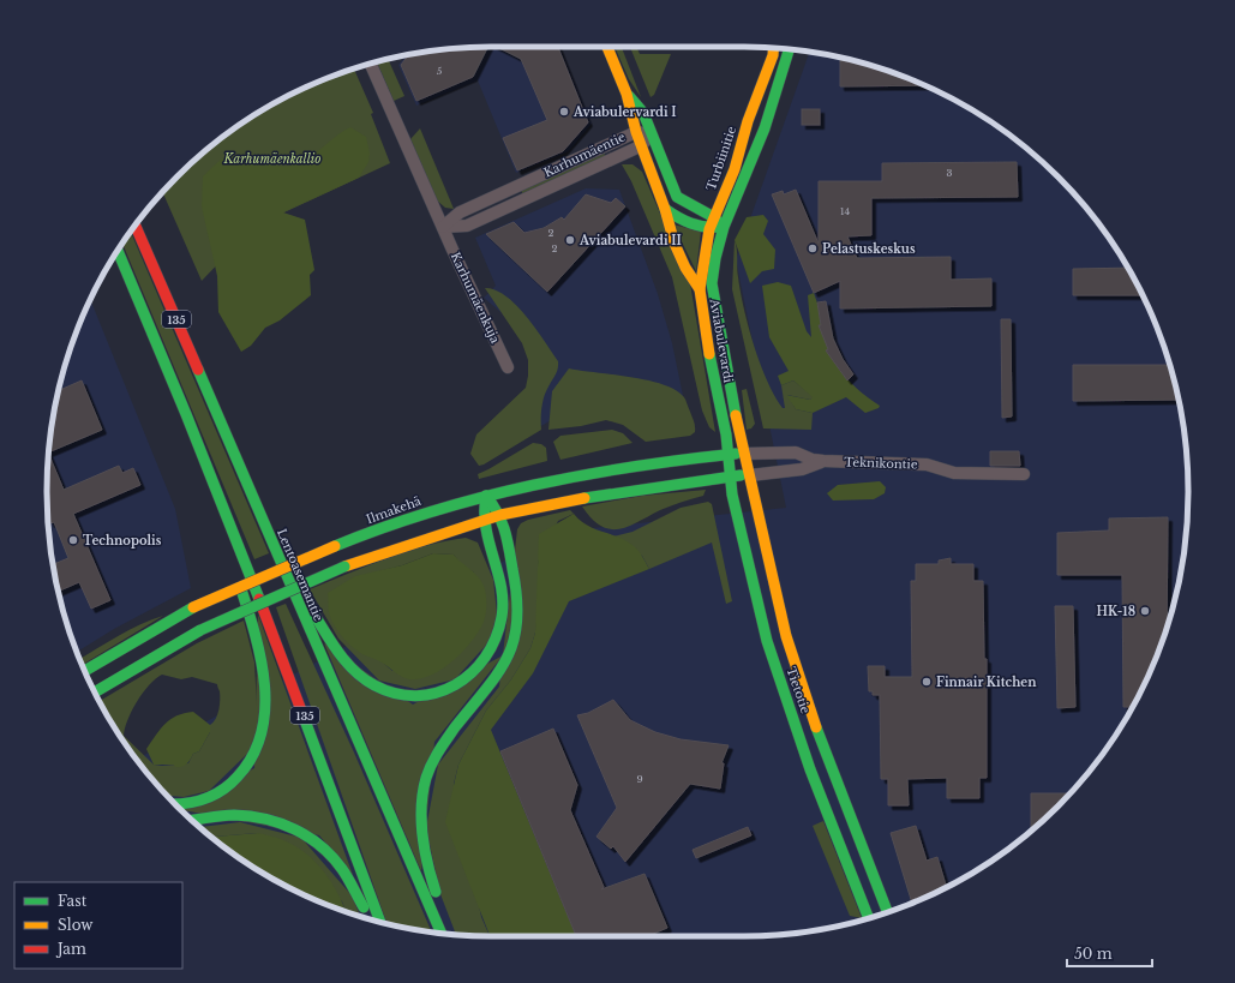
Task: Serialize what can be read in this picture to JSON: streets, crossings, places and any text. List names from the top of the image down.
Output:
{
  "streets": {
    "main road": [
      "Turbiinitie",
      "135",
      "Aviabulevardi",
      "Ilmakehä",
      "Lentoasemantie",
      "Tietotie"
    ],
    "street": ["Karhumäentie", "Karhumäenkuja", "Teknikontie"]
  },
  "crossings": [
    ["Karhumäentie", "Karhumäenkuja"],
    ["Karhumäentie", "Aviabulevardi"],
    ["Turbiinitie", "Aviabulevardi"],
    ["Aviabulevardi", "Teknikontie"],
    ["Aviabulevardi", "Ilmakehä"],
    ["Aviabulevardi", "Tietotie"],
    ["Teknikontie", "Ilmakehä"],
    ["Teknikontie", "Tietotie"],
    ["Ilmakehä", "Tietotie"]
  ],
  "parks": ["Karhumäenkallio"],
  "places": [
    "Aviabulervardi I",
    "Aviabulevardi II",
    "Pelastuskeskus",
    "Technopolis",
    "HK-18",
    "Finnair Kitchen"
  ],
  "house_numbers": [
    "5",
    "3",
    "14",
    "2",
    "2",
    "9"
  ],
  "legend": ["Fast", "Slow", "Jam"],
  "scale_bar": "50 m"
}
